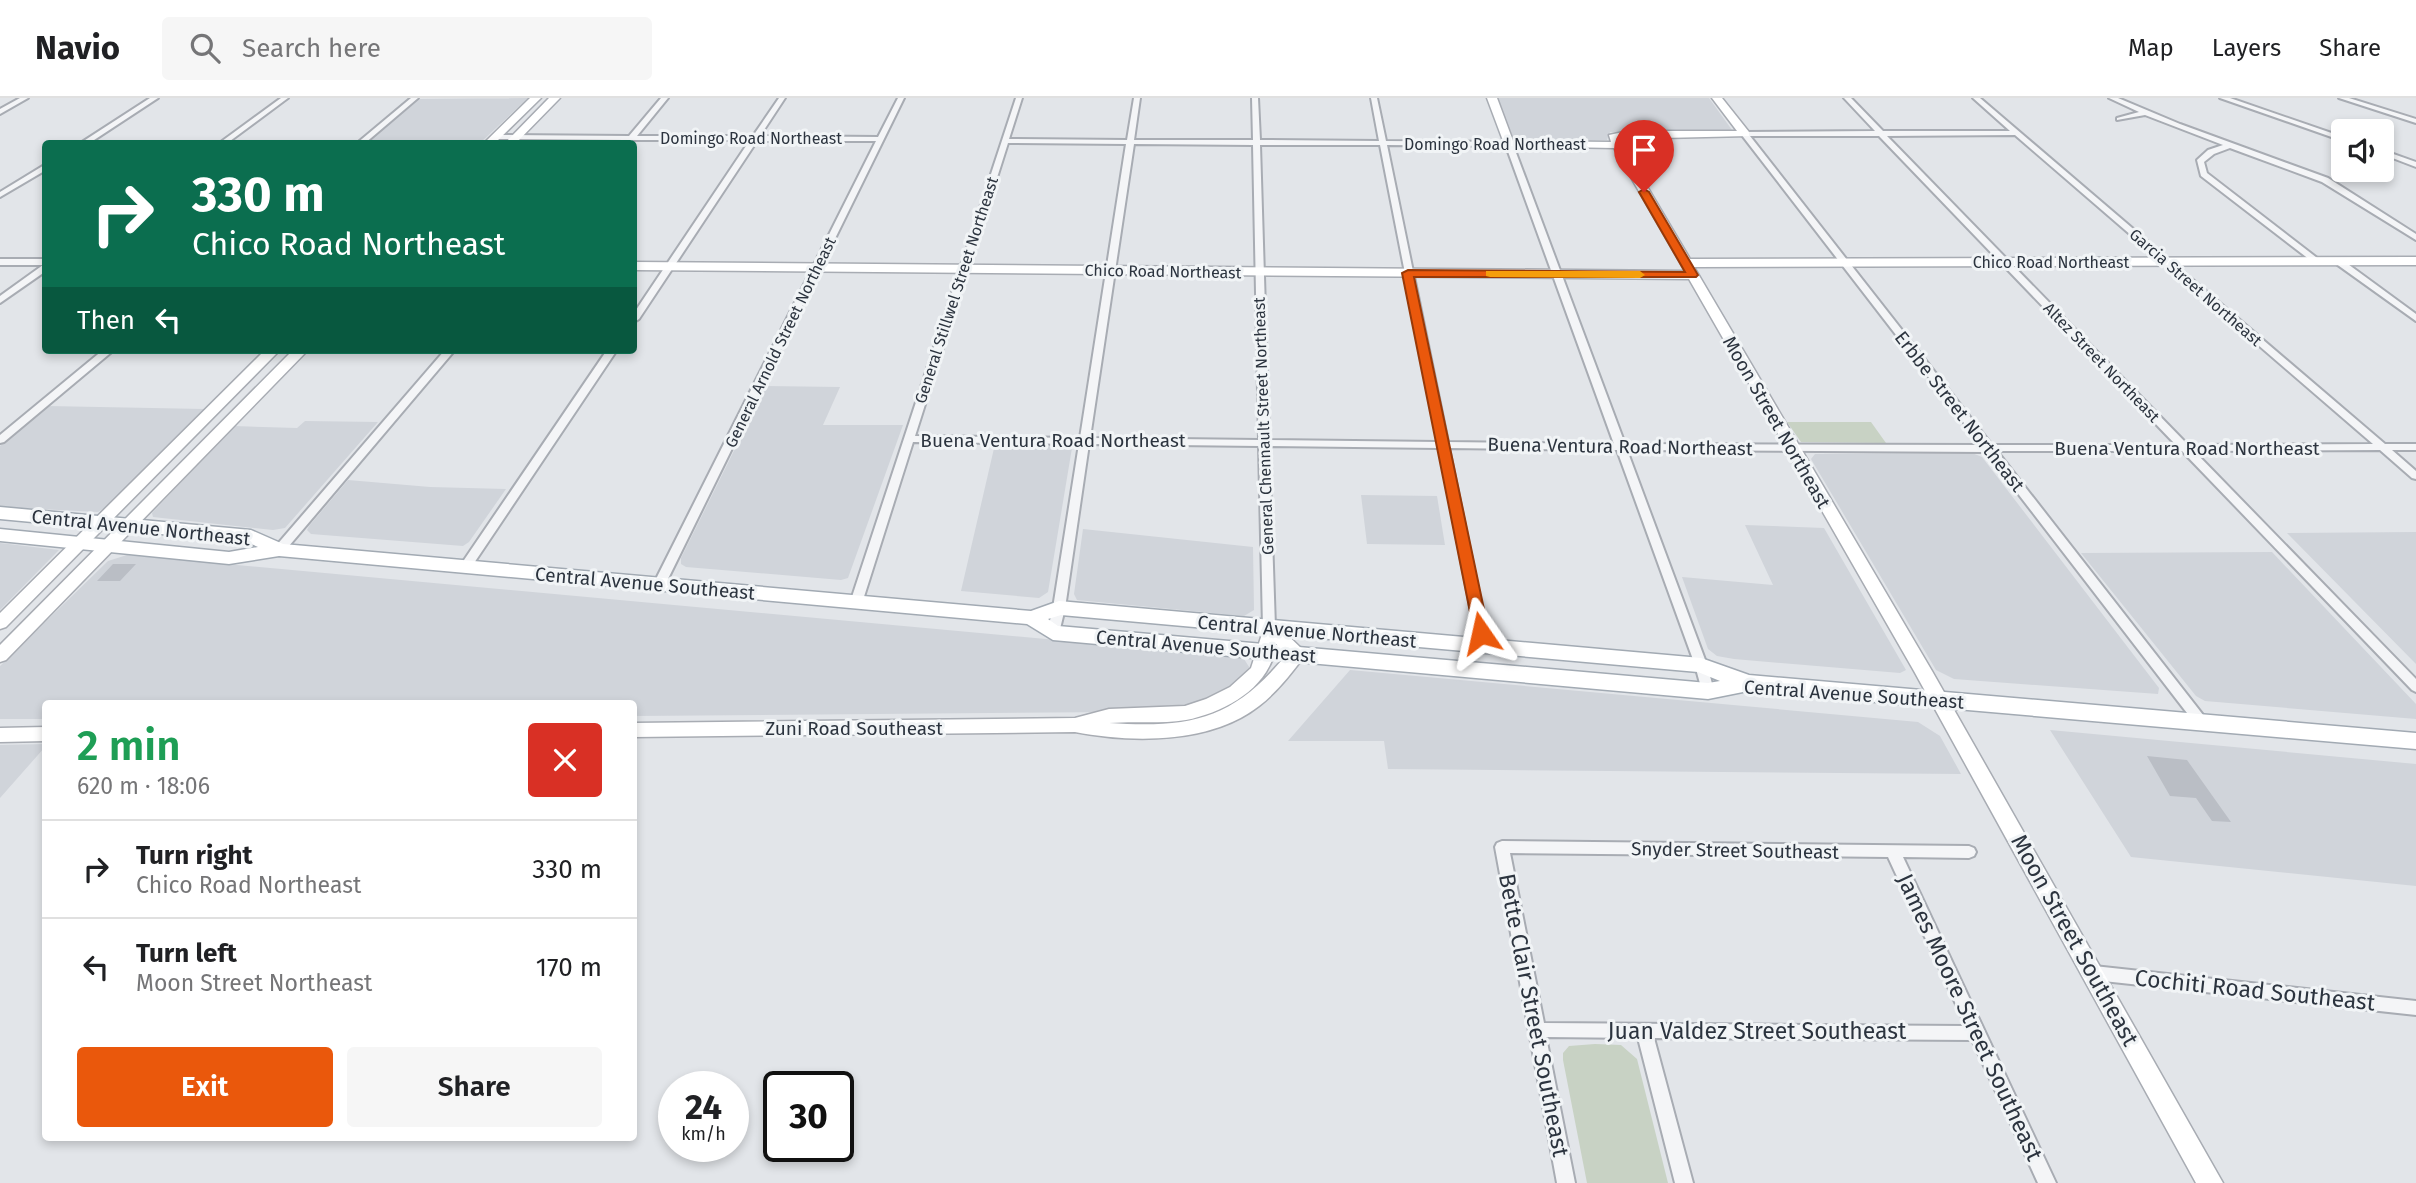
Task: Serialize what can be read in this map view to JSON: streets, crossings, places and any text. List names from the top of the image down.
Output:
{
  "streets": {
    "main road": ["Central Avenue Northeast", "Central Avenue Southeast"],
    "street": [
      "Domingo Road Northeast",
      "Chico Road Northeast",
      "Garcia Street Northeast",
      "General Stillwel Street Northeast",
      "General Arnold Street Northeast",
      "Altez Street Northeast",
      "Erbbe Street Northeast",
      "Moon Street Northeast",
      "General Chennault Street Northeast",
      "Buena Ventura Road Northeast",
      "Zuni Road Southeast",
      "Snyder Street Southeast",
      "Moon Street Southeast",
      "Cochiti Road Southeast",
      "Bette Clair Street Southeast",
      "James Moore Street Southeast",
      "Juan Valdez Street Southeast"
    ]
  },
  "crossings": [
    ["Domingo Road Northeast", "Garcia Street Northeast"],
    ["Domingo Road Northeast", "General Stillwel Street Northeast"],
    ["Domingo Road Northeast", "General Arnold Street Northeast"],
    ["Domingo Road Northeast", "Altez Street Northeast"],
    ["Domingo Road Northeast", "Erbbe Street Northeast"],
    ["Domingo Road Northeast", "Moon Street Northeast"],
    ["Domingo Road Northeast", "General Chennault Street Northeast"],
    ["Chico Road Northeast", "Garcia Street Northeast"],
    ["Chico Road Northeast", "General Stillwel Street Northeast"],
    ["Chico Road Northeast", "General Arnold Street Northeast"],
    ["Chico Road Northeast", "Altez Street Northeast"],
    ["Chico Road Northeast", "Erbbe Street Northeast"],
    ["Chico Road Northeast", "Moon Street Northeast"],
    ["Chico Road Northeast", "General Chennault Street Northeast"],
    ["Garcia Street Northeast", "Buena Ventura Road Northeast"],
    ["General Stillwel Street Northeast", "Buena Ventura Road Northeast"],
    ["General Stillwel Street Northeast", "Central Avenue Southeast"],
    ["General Arnold Street Northeast", "Central Avenue Southeast"],
    ["Altez Street Northeast", "Buena Ventura Road Northeast"],
    ["Erbbe Street Northeast", "Buena Ventura Road Northeast"],
    ["Erbbe Street Northeast", "Central Avenue Southeast"],
    ["Moon Street Northeast", "Buena Ventura Road Northeast"],
    ["Moon Street Northeast", "Central Avenue Southeast"],
    ["Moon Street Northeast", "Moon Street Southeast"],
    ["General Chennault Street Northeast", "Buena Ventura Road Northeast"],
    ["General Chennault Street Northeast", "Central Avenue Northeast"],
    ["General Chennault Street Northeast", "Zuni Road Southeast"],
    ["Central Avenue Northeast", "Central Avenue Southeast"],
    ["Central Avenue Northeast", "Zuni Road Southeast"],
    ["Central Avenue Southeast", "Zuni Road Southeast"],
    ["Central Avenue Southeast", "Moon Street Southeast"],
    ["Snyder Street Southeast", "Bette Clair Street Southeast"],
    ["Snyder Street Southeast", "James Moore Street Southeast"],
    ["Moon Street Southeast", "Cochiti Road Southeast"],
    ["Bette Clair Street Southeast", "Juan Valdez Street Southeast"],
    ["James Moore Street Southeast", "Juan Valdez Street Southeast"]
  ],
  "page": {
    "header": "Navio",
    "search": "Search here",
    "nav": ["Map", "Layers", "Share"],
    "turn": ["330 m", "Chico Road Northeast"],
    "then": "Then",
    "heading": ["2 min", "620 m · 18:06"],
    "list": [
      {
        "name": "Turn right",
        "note": "Chico Road Northeast",
        "value": "330 m"
      },
      {
        "name": "Turn left",
        "note": "Moon Street Northeast",
        "value": "170 m"
      }
    ],
    "buttons": ["Exit", "Share"],
    "speed": "24 km/h",
    "limit": "30"
  }
}
